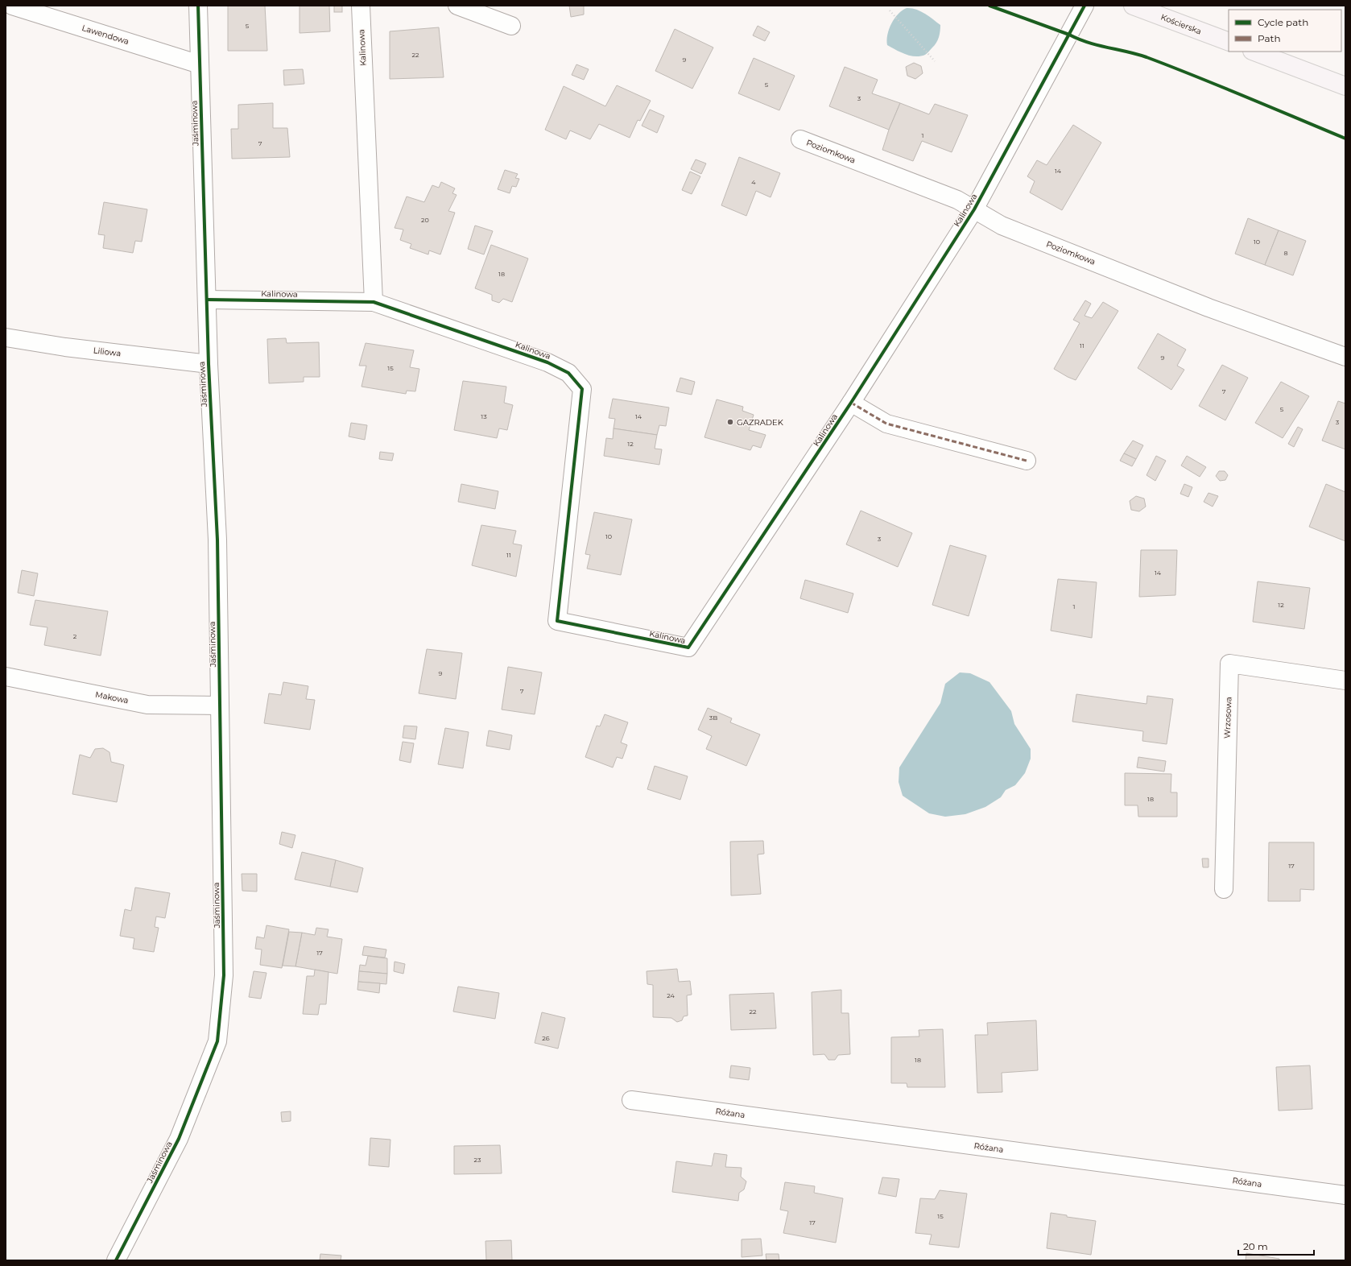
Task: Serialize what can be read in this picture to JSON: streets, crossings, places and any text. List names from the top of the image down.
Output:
{
  "streets": {
    "main road": ["Kościerska"],
    "street": [
      "Lawendowa",
      "Kalinowa",
      "Jaśminowa",
      "Poziomkowa",
      "Liliowa",
      "Makowa",
      "Wrzosowa",
      "Różana"
    ]
  },
  "crossings": [
    ["Lawendowa", "Jaśminowa"],
    ["Kalinowa", "Jaśminowa"],
    ["Kalinowa", "Poziomkowa"],
    ["Jaśminowa", "Liliowa"],
    ["Jaśminowa", "Makowa"]
  ],
  "places": ["GAZRADEK"],
  "house_numbers": [
    "5",
    "22",
    "9",
    "5",
    "3",
    "1",
    "7",
    "14",
    "4",
    "20",
    "10",
    "8",
    "18",
    "11",
    "9",
    "15",
    "7",
    "5",
    "13",
    "14",
    "3",
    "12",
    "10",
    "3",
    "11",
    "14",
    "12",
    "1",
    "2",
    "9",
    "7",
    "3B",
    "18",
    "17",
    "17",
    "24",
    "22",
    "26",
    "18",
    "23",
    "15",
    "17"
  ],
  "legend": ["Cycle path", "Path"],
  "scale_bar": "20 m"
}
